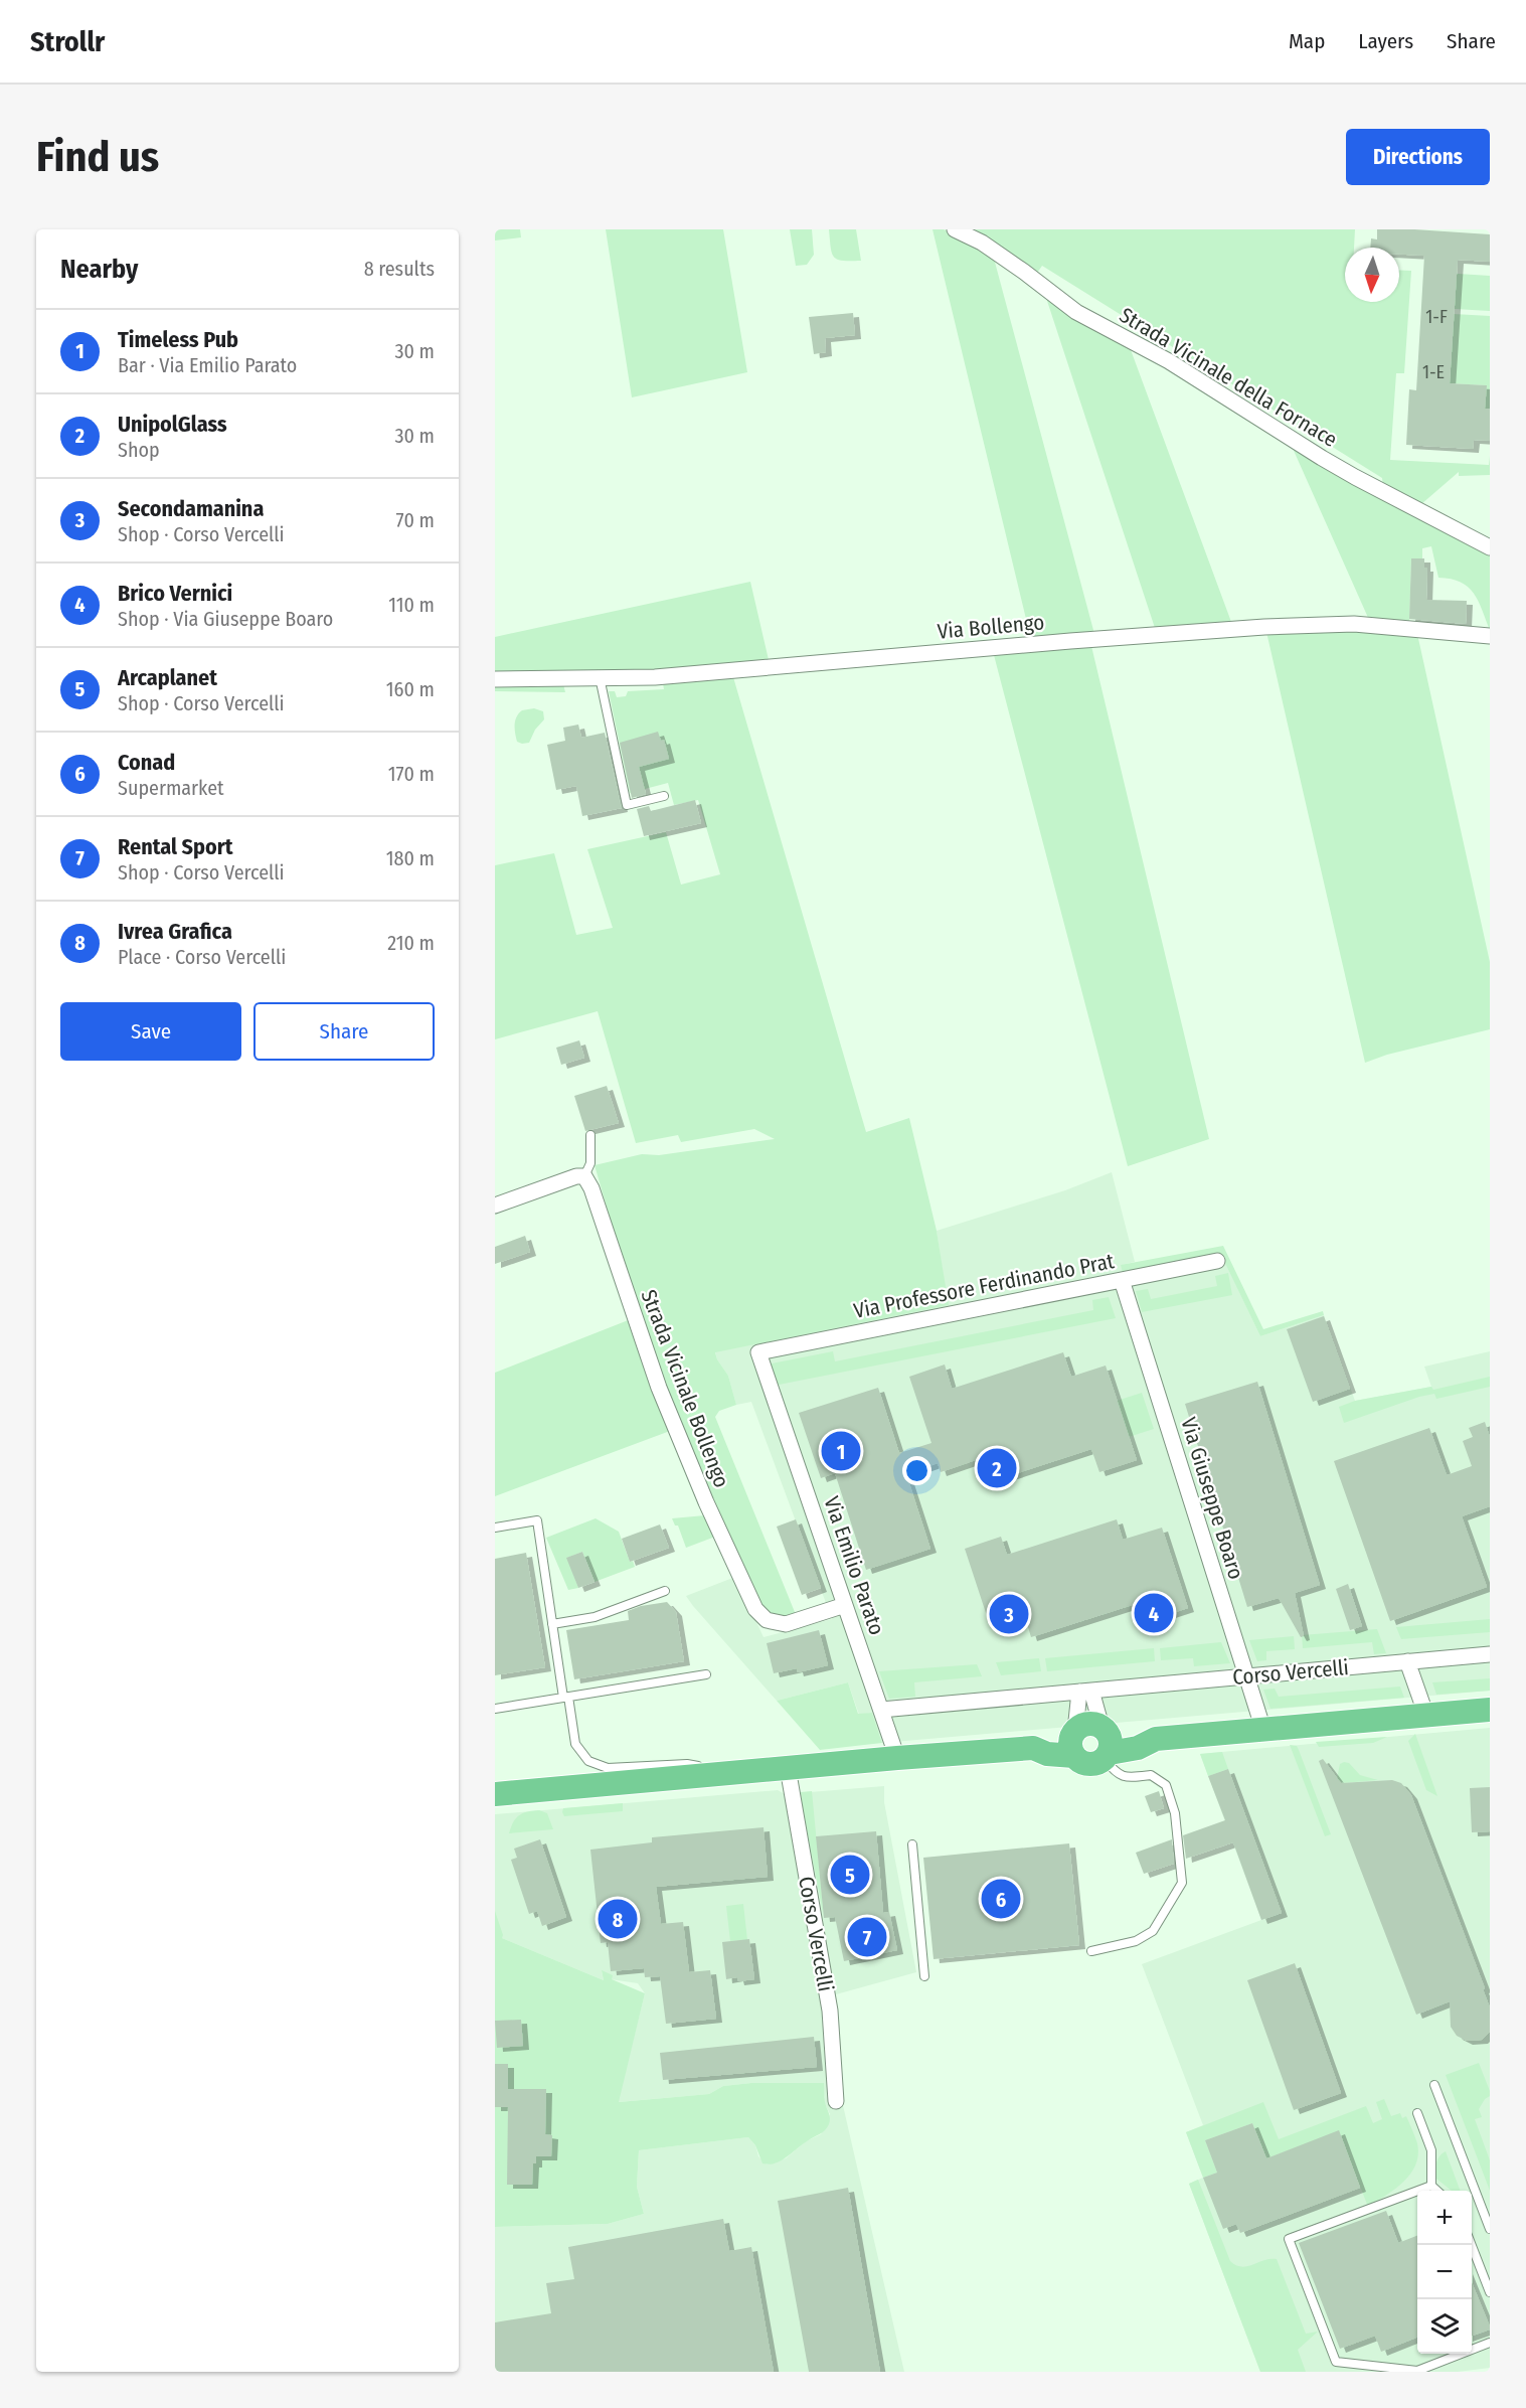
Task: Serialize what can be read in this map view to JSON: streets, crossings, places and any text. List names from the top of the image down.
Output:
{
  "streets": {
    "street": [
      "Strada Vicinale della Fornace",
      "Via Bollengo",
      "Via Professore Ferdinando Prat",
      "Strada Vicinale Bollengo",
      "Via Giuseppe Boaro",
      "Via Emilio Parato",
      "Corso Vercelli"
    ]
  },
  "crossings": [
    ["Via Professore Ferdinando Prat", "Via Giuseppe Boaro"],
    ["Via Professore Ferdinando Prat", "Via Emilio Parato"],
    ["Strada Vicinale Bollengo", "Via Emilio Parato"],
    ["Via Giuseppe Boaro", "Corso Vercelli"],
    ["Via Emilio Parato", "Corso Vercelli"]
  ],
  "house_numbers": ["1-F", "1-E"],
  "north": "bottom",
  "page": {
    "header": "Strollr",
    "nav": ["Map", "Layers", "Share"],
    "buttons": [
      "Directions",
      ["Save", "Share"]
    ],
    "title": "Find us",
    "heading": ["Nearby", "8 results"],
    "list": [
      {
        "mark": "1",
        "name": "Timeless Pub",
        "note": "Bar · Via Emilio Parato",
        "value": "30 m"
      },
      {
        "mark": "2",
        "name": "UnipolGlass",
        "note": "Shop",
        "value": "30 m"
      },
      {
        "mark": "3",
        "name": "Secondamanina",
        "note": "Shop · Corso Vercelli",
        "value": "70 m"
      },
      {
        "mark": "4",
        "name": "Brico Vernici",
        "note": "Shop · Via Giuseppe Boaro",
        "value": "110 m"
      },
      {
        "mark": "5",
        "name": "Arcaplanet",
        "note": "Shop · Corso Vercelli",
        "value": "160 m"
      },
      {
        "mark": "6",
        "name": "Conad",
        "note": "Supermarket",
        "value": "170 m"
      },
      {
        "mark": "7",
        "name": "Rental Sport",
        "note": "Shop · Corso Vercelli",
        "value": "180 m"
      },
      {
        "mark": "8",
        "name": "Ivrea Grafica",
        "note": "Place · Corso Vercelli",
        "value": "210 m"
      }
    ],
    "pins": [
      "1",
      "2",
      "4",
      "3",
      "5",
      "6",
      "8",
      "7"
    ],
    "map_buttons": ["+", "−"]
  }
}
